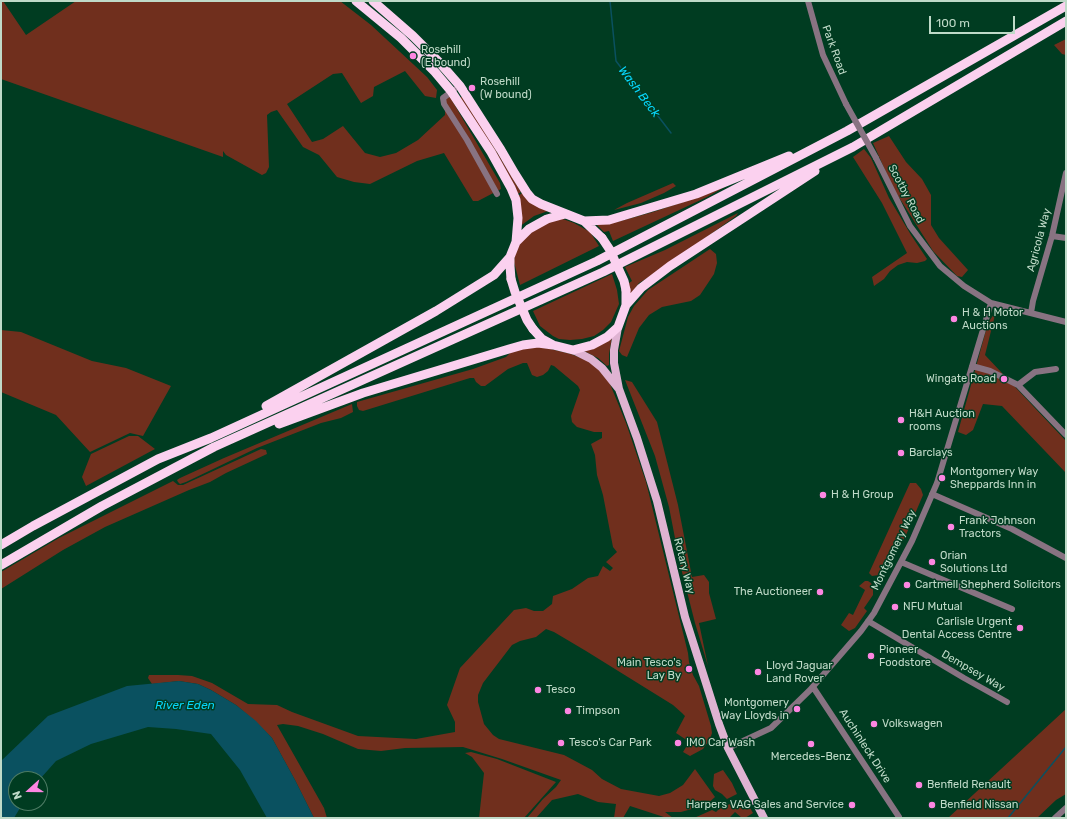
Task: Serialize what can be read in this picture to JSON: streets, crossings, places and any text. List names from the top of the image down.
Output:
{
  "streets": {
    "main road": ["Rotary Way"],
    "street": [
      "Park Road",
      "Scotby Road",
      "Agricola Way",
      "Montgomery Way",
      "Dempsey Way",
      "Auchinleck Drive"
    ]
  },
  "crossings": [
    ["Park Road", "Scotby Road"],
    ["Scotby Road", "Agricola Way"],
    ["Scotby Road", "Montgomery Way"],
    ["Montgomery Way", "Rotary Way"],
    ["Montgomery Way", "Dempsey Way"],
    ["Montgomery Way", "Auchinleck Drive"]
  ],
  "water": ["Wash Beck", "River Eden"],
  "places": [
    "Rosehill (E bound)",
    "Rosehill (W bound)",
    "H & H Motor Auctions",
    "Wingate Road",
    "H&H Auction rooms",
    "Barclays",
    "Montgomery Way Sheppards Inn in",
    "H & H Group",
    "Frank Johnson Tractors",
    "Orian Solutions Ltd",
    "Cartmell Shepherd Solicitors",
    "The Auctioneer",
    "NFU Mutual",
    "Carlisle Urgent Dental Access Centre",
    "Pioneer Foodstore",
    "Main Tesco's Lay By",
    "Lloyd Jaguar Land Rover",
    "Tesco",
    "Montgomery Way Lloyds in",
    "Timpson",
    "Volkswagen",
    "Tesco's Car Park",
    "IMO Car Wash",
    "Mercedes-Benz",
    "Benfield Renault",
    "Harpers VAG Sales and Service",
    "Benfield Nissan"
  ],
  "scale_bar": "100 m",
  "north": "left"
}
